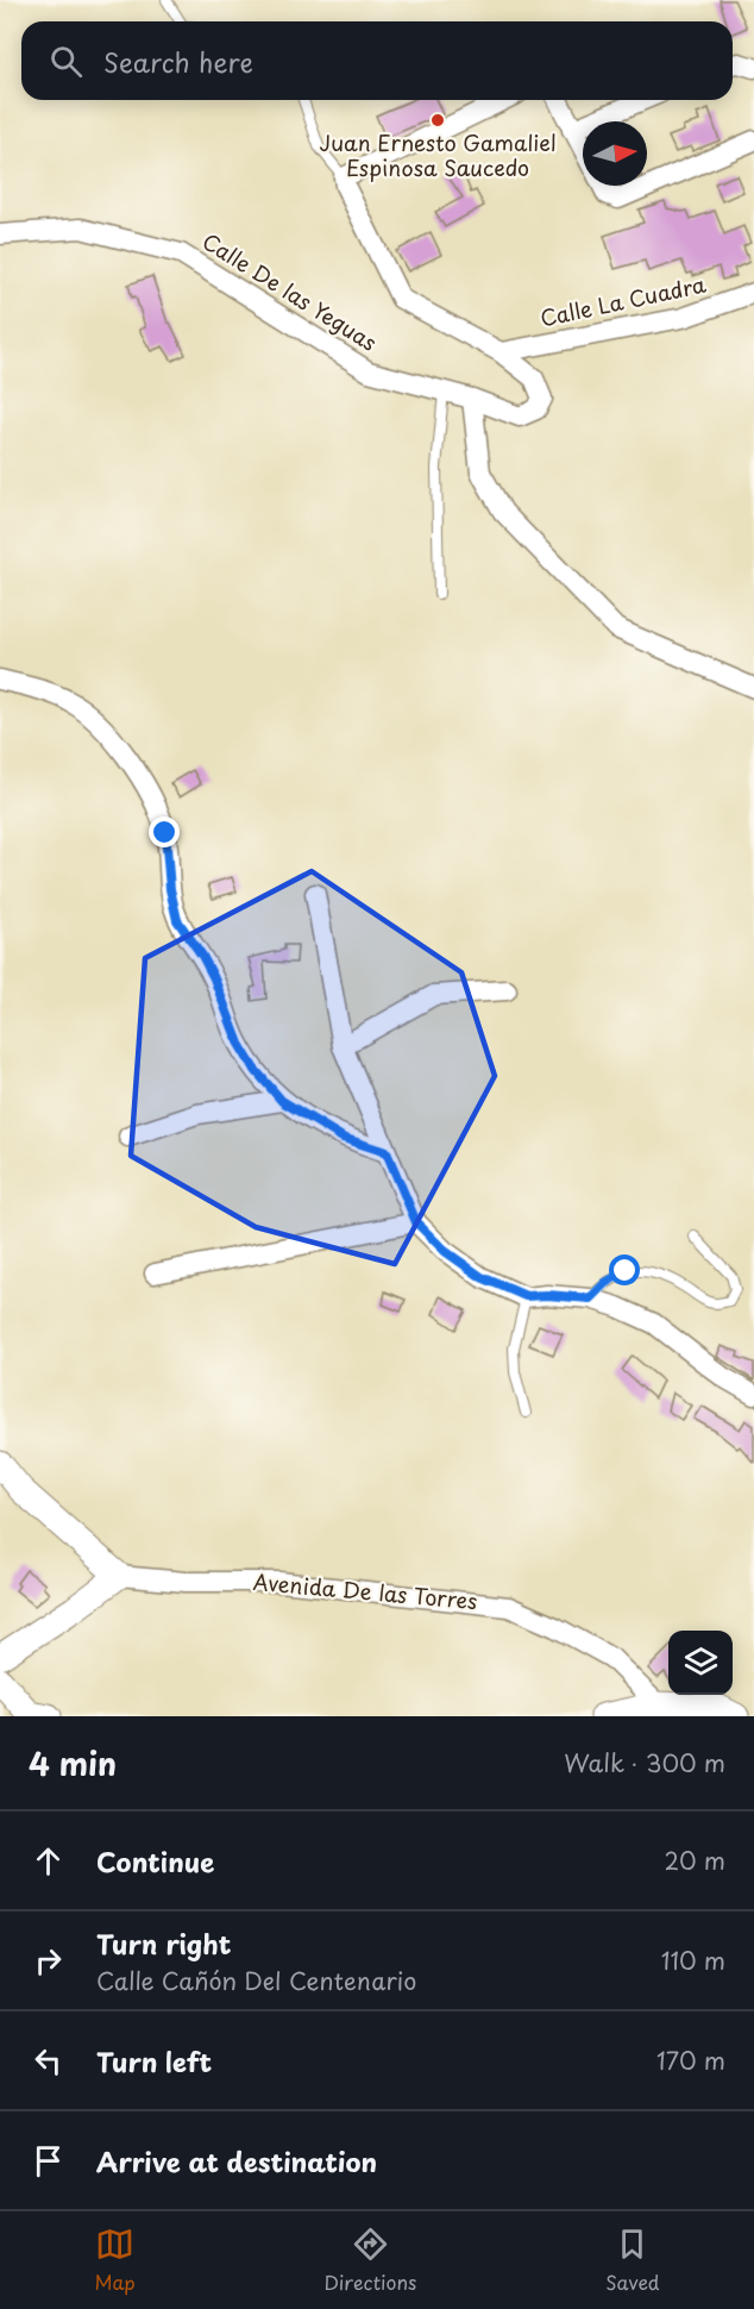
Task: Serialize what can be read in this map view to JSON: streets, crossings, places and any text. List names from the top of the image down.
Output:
{
  "streets": {
    "street": ["Calle De las Yeguas", "Calle La Cuadra", "Avenida De las Torres"]
  },
  "crossings": [
    ["Calle De las Yeguas", "Calle La Cuadra"]
  ],
  "places": ["Juan Ernesto Gamaliel Espinosa Saucedo"],
  "north": "right",
  "page": {
    "search": "Search here",
    "heading": ["4 min", "Walk · 300 m"],
    "list": [
      ["Continue", "20 m"],
      ["Turn right", "Calle Cañón Del Centenario", "110 m"],
      ["Turn left", "170 m"],
      "Arrive at destination"
    ],
    "nav": ["Map", "Directions", "Saved"]
  }
}
